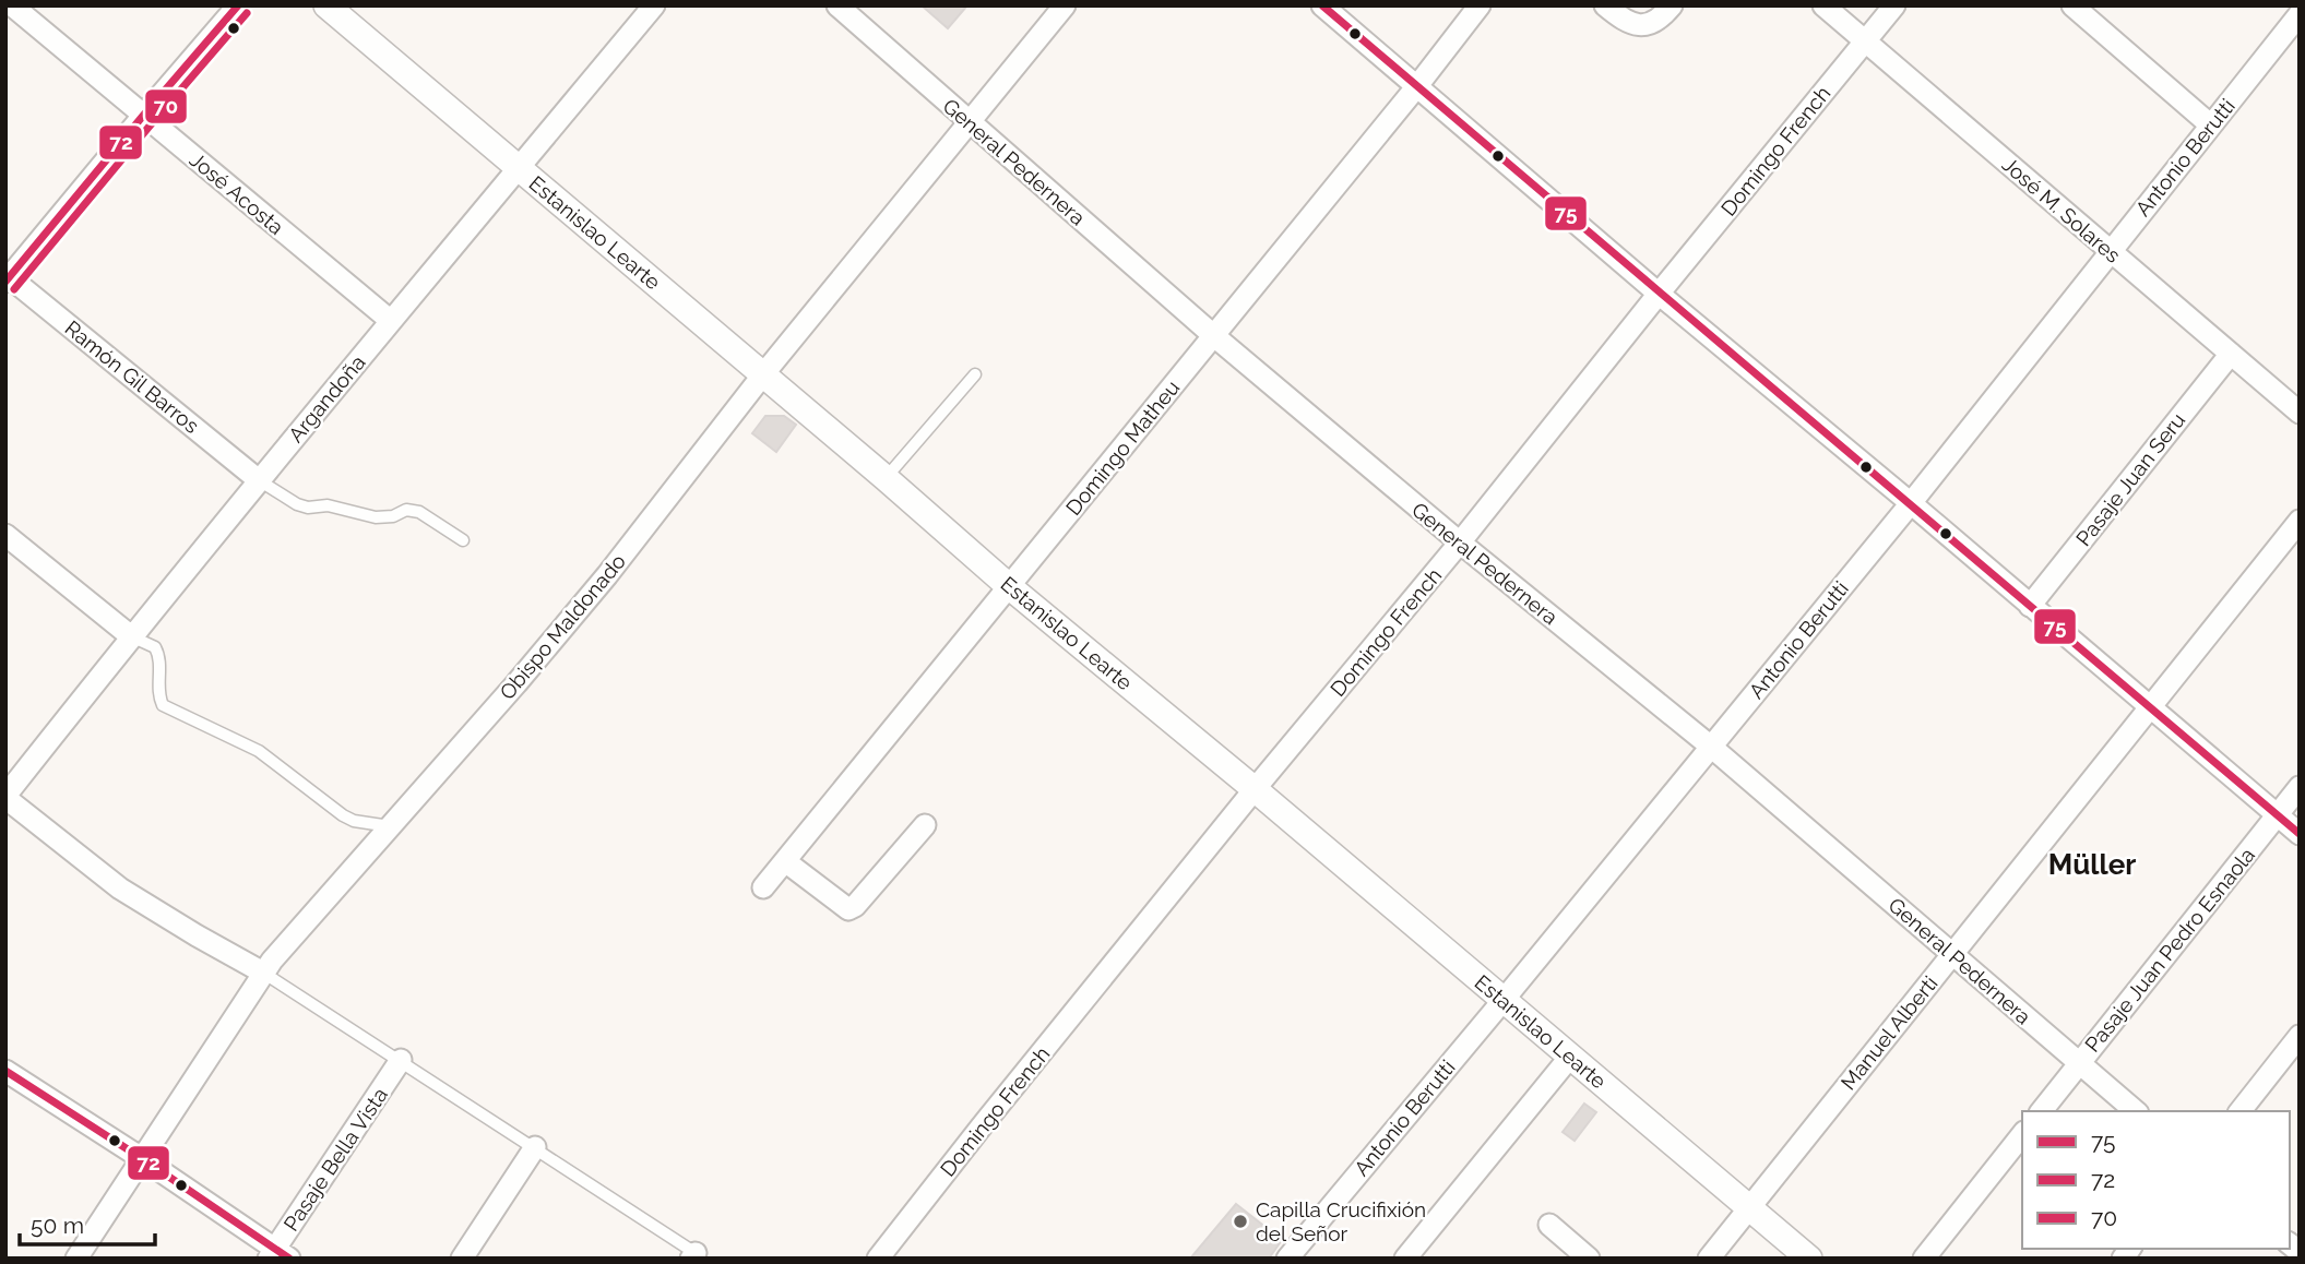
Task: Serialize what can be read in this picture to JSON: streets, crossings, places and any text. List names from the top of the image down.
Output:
{
  "streets": {
    "street": [
      "Domingo French",
      "Antonio Berutti",
      "General Pedernera",
      "José Acosta",
      "José M. Solares",
      "Estanislao Learte",
      "Ramón Gil Barros",
      "Argandoña",
      "Domingo Matheu",
      "Pasaje Juan Seru",
      "Obispo Maldonado",
      "Pasaje Juan Pedro Esnaola",
      "Manuel Alberti",
      "Pasaje Bella Vista"
    ]
  },
  "crossings": [
    ["Domingo French", "General Pedernera"],
    ["Domingo French", "José M. Solares"],
    ["Domingo French", "Estanislao Learte"],
    ["Antonio Berutti", "General Pedernera"],
    ["Antonio Berutti", "José M. Solares"],
    ["Antonio Berutti", "Estanislao Learte"],
    ["General Pedernera", "Domingo Matheu"],
    ["General Pedernera", "Obispo Maldonado"],
    ["General Pedernera", "Pasaje Juan Pedro Esnaola"],
    ["General Pedernera", "Manuel Alberti"],
    ["José Acosta", "Argandoña"],
    ["José M. Solares", "Pasaje Juan Seru"],
    ["Estanislao Learte", "Argandoña"],
    ["Estanislao Learte", "Domingo Matheu"],
    ["Estanislao Learte", "Obispo Maldonado"],
    ["Estanislao Learte", "Manuel Alberti"],
    ["Ramón Gil Barros", "Argandoña"]
  ],
  "districts": ["Müller"],
  "places": ["Capilla Crucifixión del Señor"],
  "lines": ["transit line 75", "transit line 72", "transit line 70"],
  "legend": ["75", "72", "70"],
  "scale_bar": "50 m"
}
